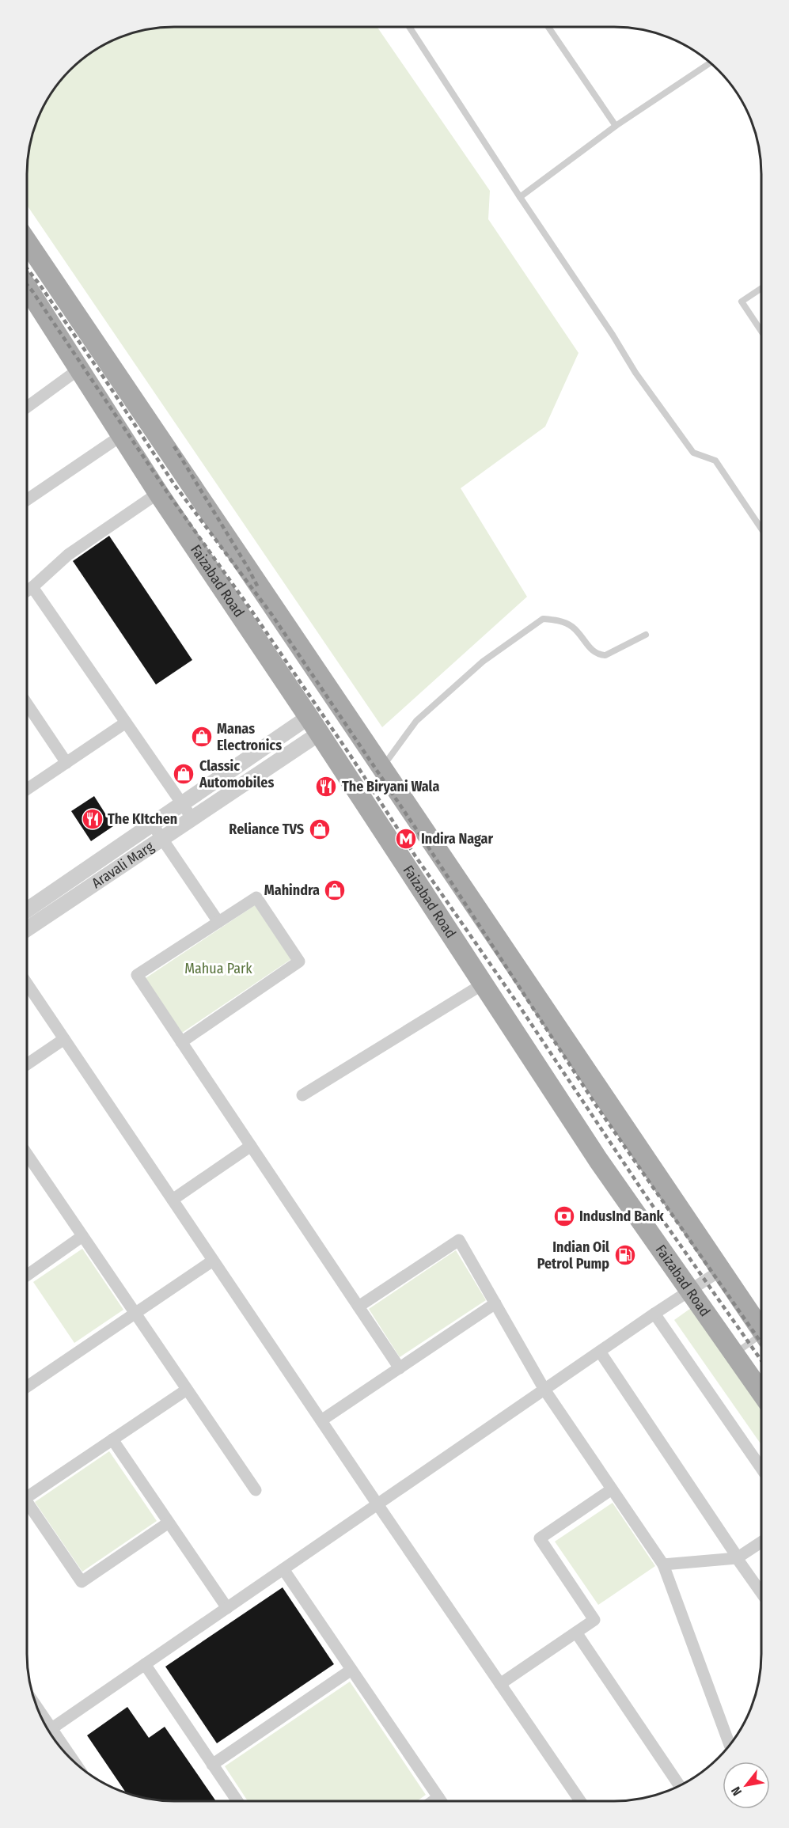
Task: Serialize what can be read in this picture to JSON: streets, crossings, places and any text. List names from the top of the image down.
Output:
{
  "streets": {
    "main road": ["Faizabad Road"],
    "street": ["Aravali Marg"]
  },
  "crossings": [
    ["Faizabad Road", "Aravali Marg"]
  ],
  "parks": ["Mahua Park"],
  "places": {
    "shop": [
      "Manas Electronics",
      "Classic Automobiles",
      "Reliance TVS",
      "Mahindra"
    ],
    "restaurant": ["The Biryani Wala", "The KItchen"],
    "metro station": ["Indira Nagar"],
    "bank": ["IndusInd Bank"],
    "fuel station": ["Indian Oil Petrol Pump"]
  },
  "north": "bottom left"
}
